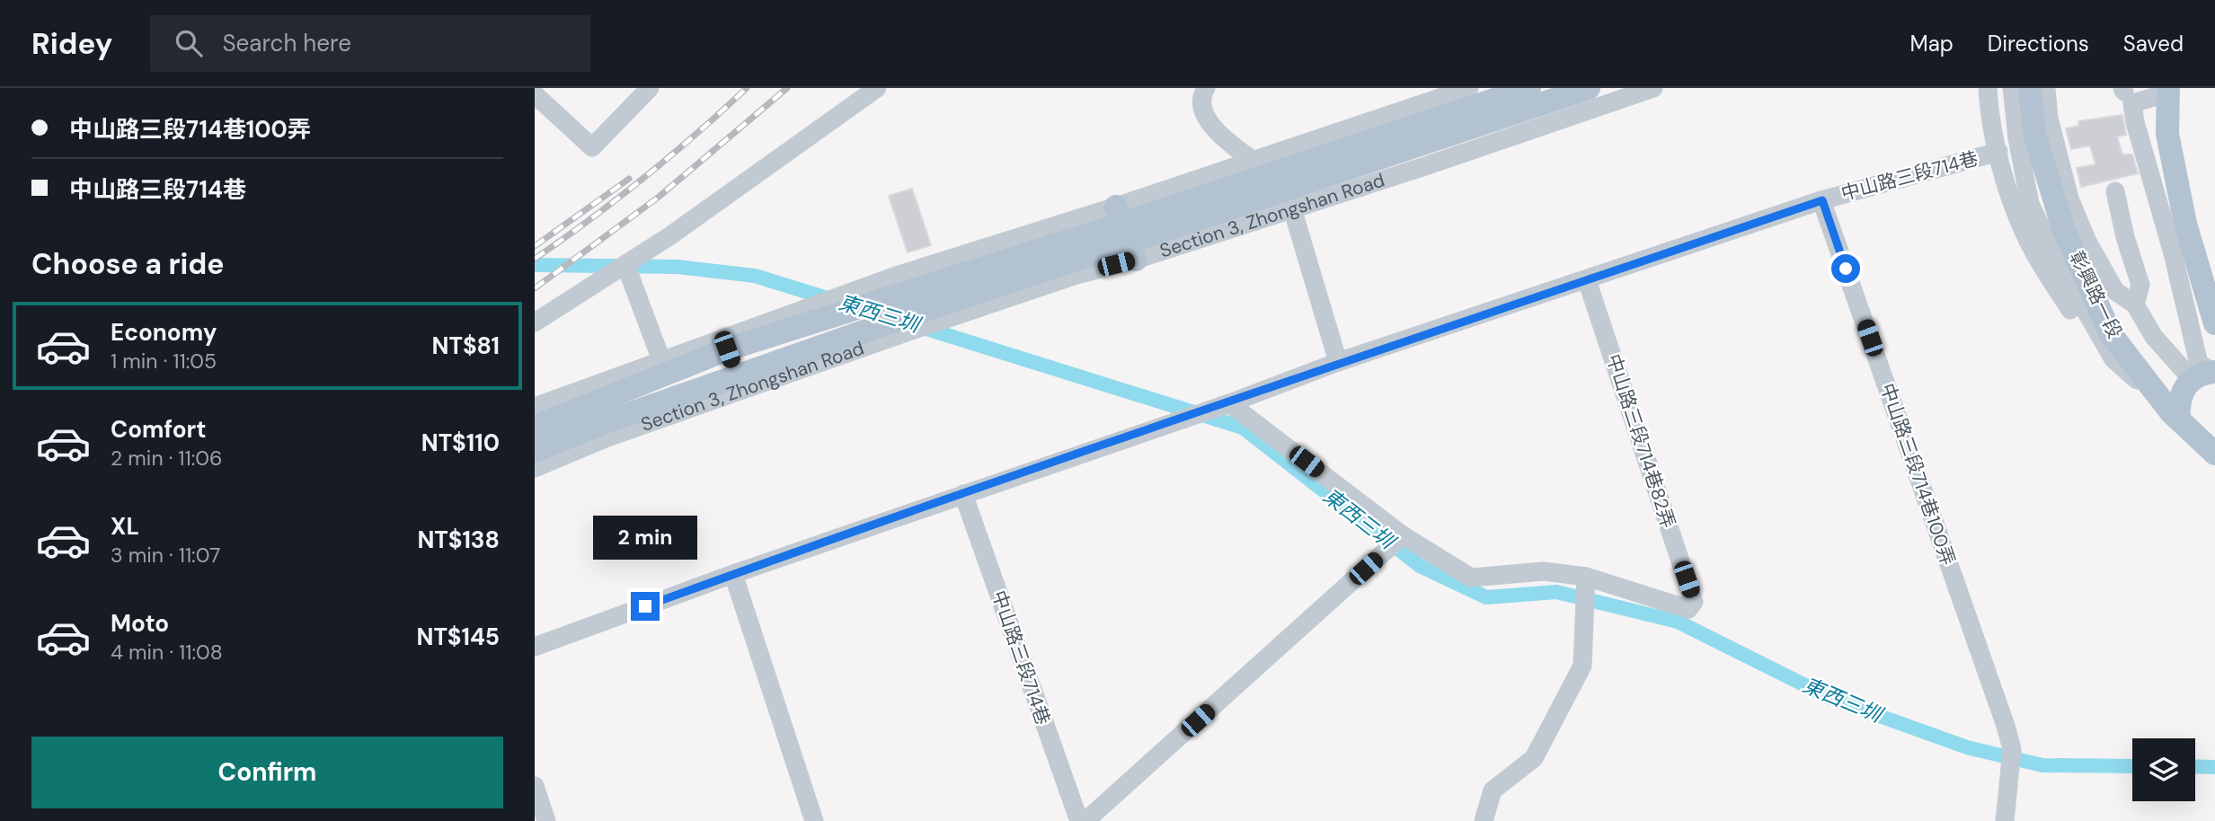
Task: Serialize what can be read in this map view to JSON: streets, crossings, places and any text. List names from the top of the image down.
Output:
{
  "streets": {
    "main road": ["Section 3, Zhongshan Road", "彰興路一段"],
    "street": ["中山路三段714巷", "中山路三段714巷82弄", "中山路三段714巷100弄"]
  },
  "crossings": [
    ["中山路三段714巷", "中山路三段714巷82弄"],
    ["中山路三段714巷", "中山路三段714巷100弄"]
  ],
  "water": ["東西三圳"],
  "page": {
    "header": "Ridey",
    "search": "Search here",
    "nav": ["Map", "Directions", "Saved"],
    "banner": ["中山路三段714巷100弄", "中山路三段714巷"],
    "heading": "Choose a ride",
    "list": [
      {
        "name": "Economy",
        "note": "1 min · 11:05",
        "value": "NT$81"
      },
      {
        "name": "Comfort",
        "note": "2 min · 11:06",
        "value": "NT$110"
      },
      {
        "name": "XL",
        "note": "3 min · 11:07",
        "value": "NT$138"
      },
      {
        "name": "Moto",
        "note": "4 min · 11:08",
        "value": "NT$145"
      }
    ],
    "bubble": "2 min",
    "buttons": "Confirm"
  }
}
